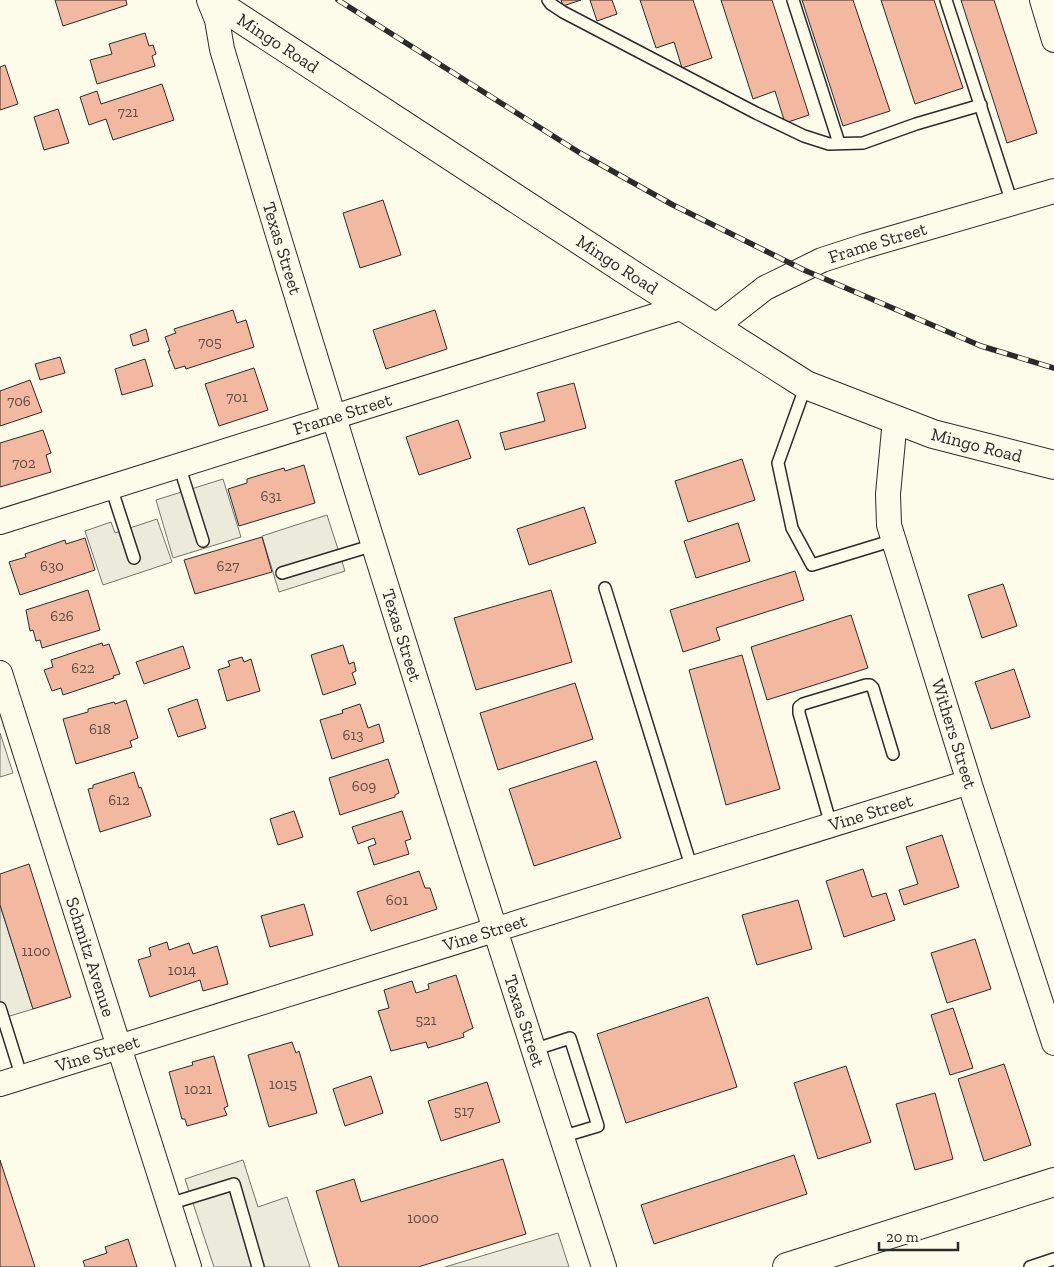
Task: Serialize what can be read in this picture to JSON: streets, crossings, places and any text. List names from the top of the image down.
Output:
{
  "streets": {
    "street": [
      "Mingo Road",
      "Frame Street",
      "Texas Street",
      "Withers Street",
      "Vine Street",
      "Schmitz Avenue"
    ]
  },
  "crossings": [
    ["Mingo Road", "Frame Street"],
    ["Mingo Road", "Texas Street"],
    ["Mingo Road", "Withers Street"],
    ["Frame Street", "Texas Street"],
    ["Texas Street", "Vine Street"],
    ["Withers Street", "Vine Street"],
    ["Vine Street", "Schmitz Avenue"]
  ],
  "house_numbers": [
    "721",
    "705",
    "701",
    "706",
    "702",
    "631",
    "630",
    "627",
    "626",
    "622",
    "618",
    "613",
    "609",
    "612",
    "601",
    "1100",
    "1014",
    "521",
    "1015",
    "1021",
    "517",
    "1000"
  ],
  "scale_bar": "20 m"
}
